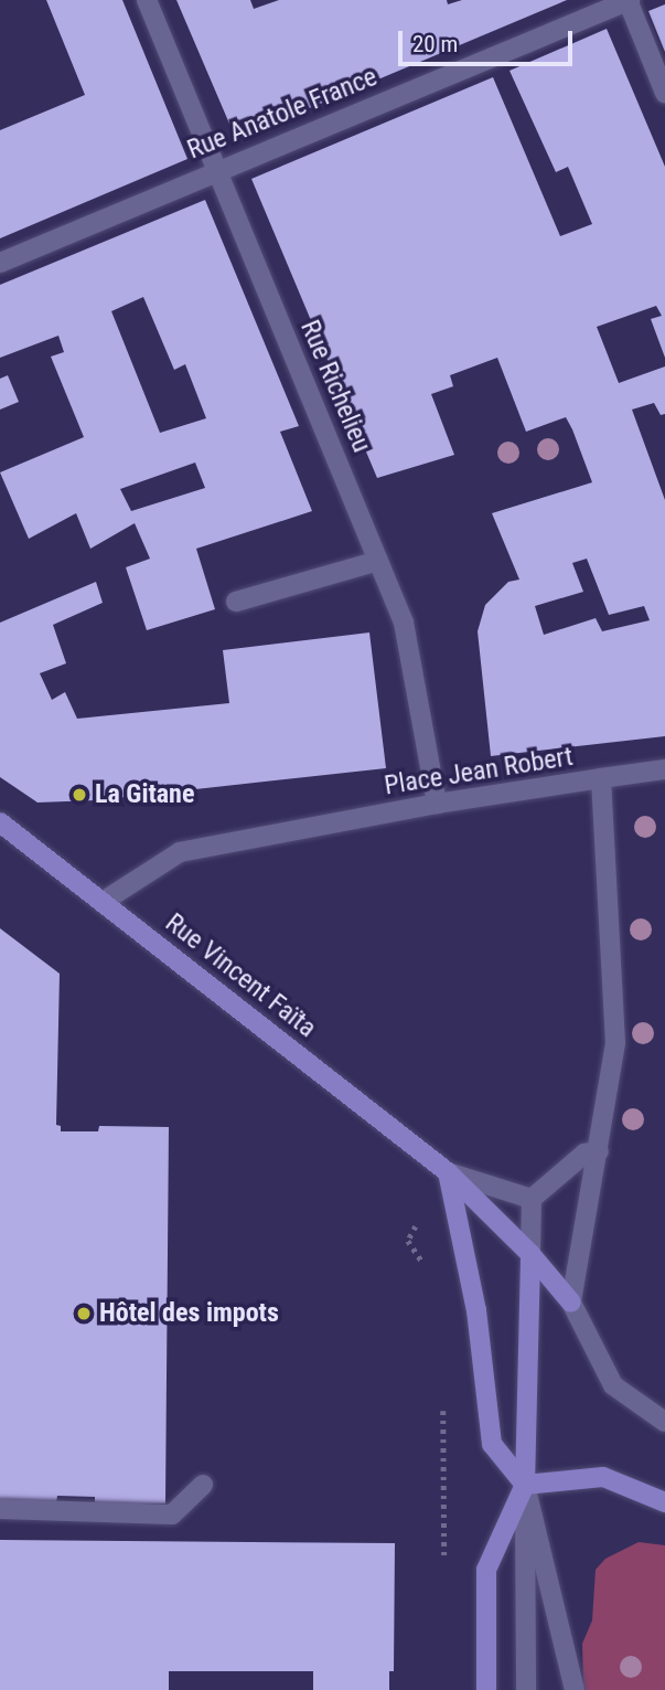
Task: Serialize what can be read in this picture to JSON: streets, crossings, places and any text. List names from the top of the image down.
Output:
{
  "streets": {
    "street": [
      "Rue Anatole France",
      "Rue Richelieu",
      "Place Jean Robert",
      "Rue Vincent Faïta"
    ]
  },
  "crossings": [
    ["Rue Anatole France", "Rue Richelieu"],
    ["Rue Richelieu", "Place Jean Robert"],
    ["Place Jean Robert", "Rue Vincent Faïta"]
  ],
  "places": ["La Gitane", "Hôtel des impots"],
  "scale_bar": "20 m"
}
